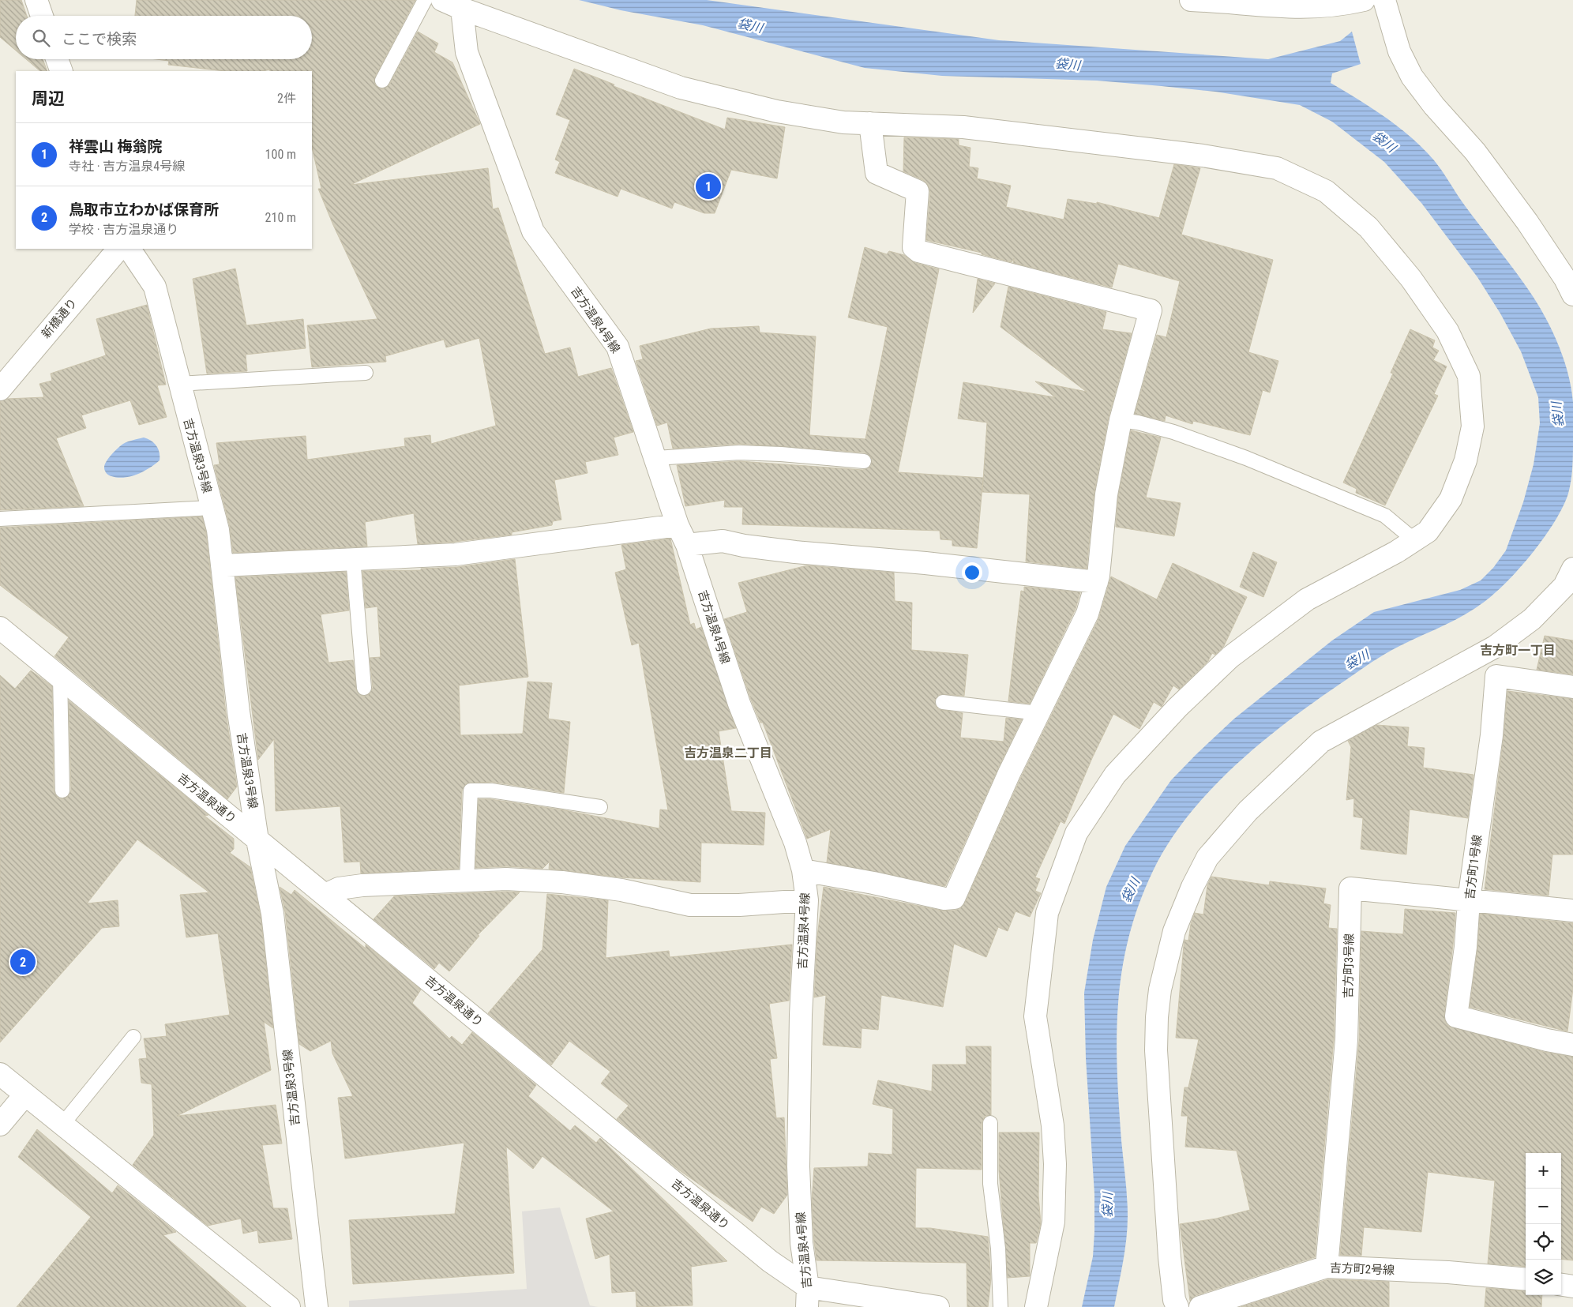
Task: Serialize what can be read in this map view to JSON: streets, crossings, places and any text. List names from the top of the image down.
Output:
{
  "streets": {
    "street": [
      "新橋通り",
      "吉方温泉4号線",
      "吉方温泉3号線",
      "吉方温泉通り",
      "吉方町1号線",
      "吉方町3号線",
      "吉方町2号線"
    ]
  },
  "crossings": [
    ["吉方温泉4号線", "吉方温泉通り"],
    ["吉方温泉3号線", "吉方温泉通り"],
    ["吉方町1号線", "吉方町3号線"],
    ["吉方町3号線", "吉方町2号線"]
  ],
  "districts": ["吉方町一丁目", "吉方温泉二丁目"],
  "water": ["袋川"],
  "page": {
    "search": "ここで検索",
    "heading": ["周辺", "2件"],
    "list": [
      {
        "mark": "1",
        "name": "祥雲山 梅翁院",
        "note": "寺社 · 吉方温泉4号線",
        "value": "100 m"
      },
      {
        "mark": "2",
        "name": "鳥取市立わかば保育所",
        "note": "学校 · 吉方温泉通り",
        "value": "210 m"
      }
    ],
    "pins": ["1", "2"],
    "map_buttons": ["+", "−"]
  }
}
